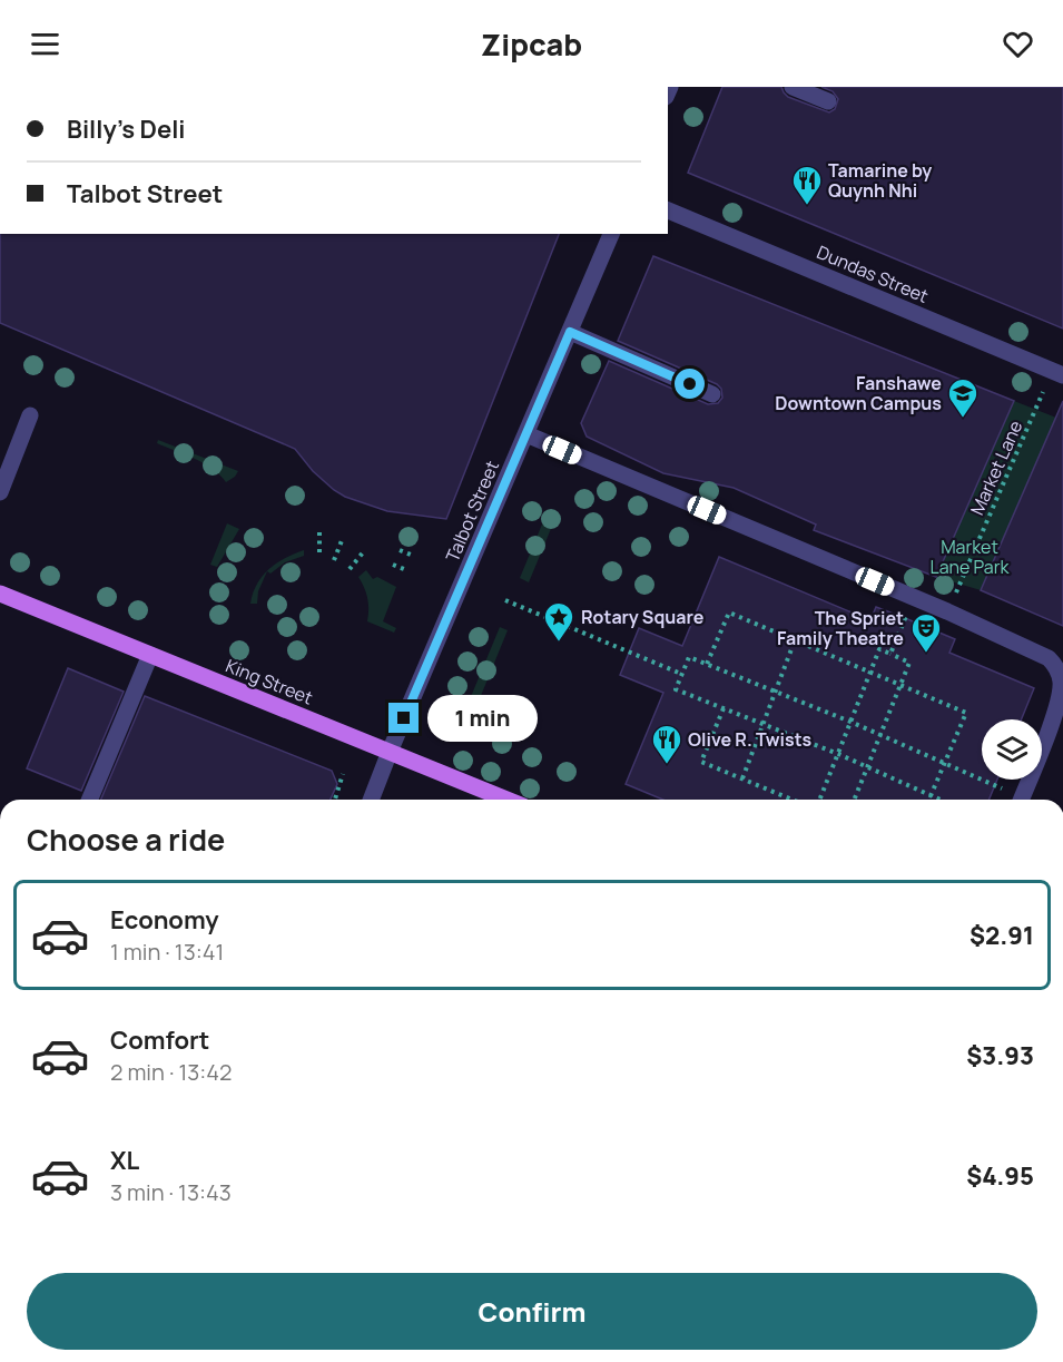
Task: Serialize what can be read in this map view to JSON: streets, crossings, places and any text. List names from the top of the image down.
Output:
{
  "streets": {
    "main road": ["King Street"],
    "street": ["Dundas Street", "Talbot Street"],
    "path": ["Market Lane"]
  },
  "crossings": [
    ["Dundas Street", "Market Lane"],
    ["Talbot Street", "King Street"]
  ],
  "parks": ["Market Lane Park"],
  "places": {
    "restaurant": ["Tamarine by Quynh Nhi", "Olive R. Twists"],
    "school or university": ["Fanshawe Downtown Campus"],
    "place": ["Rotary Square"],
    "theatre": ["The Spriet Family Theatre"]
  },
  "page": {
    "header": "Zipcab",
    "banner": ["Billy's Deli", "Talbot Street"],
    "bubble": "1 min",
    "heading": "Choose a ride",
    "list": [
      {
        "name": "Economy",
        "note": "1 min · 13:41",
        "value": "$2.91"
      },
      {
        "name": "Comfort",
        "note": "2 min · 13:42",
        "value": "$3.93"
      },
      {
        "name": "XL",
        "note": "3 min · 13:43",
        "value": "$4.95"
      }
    ],
    "buttons": "Confirm"
  }
}
